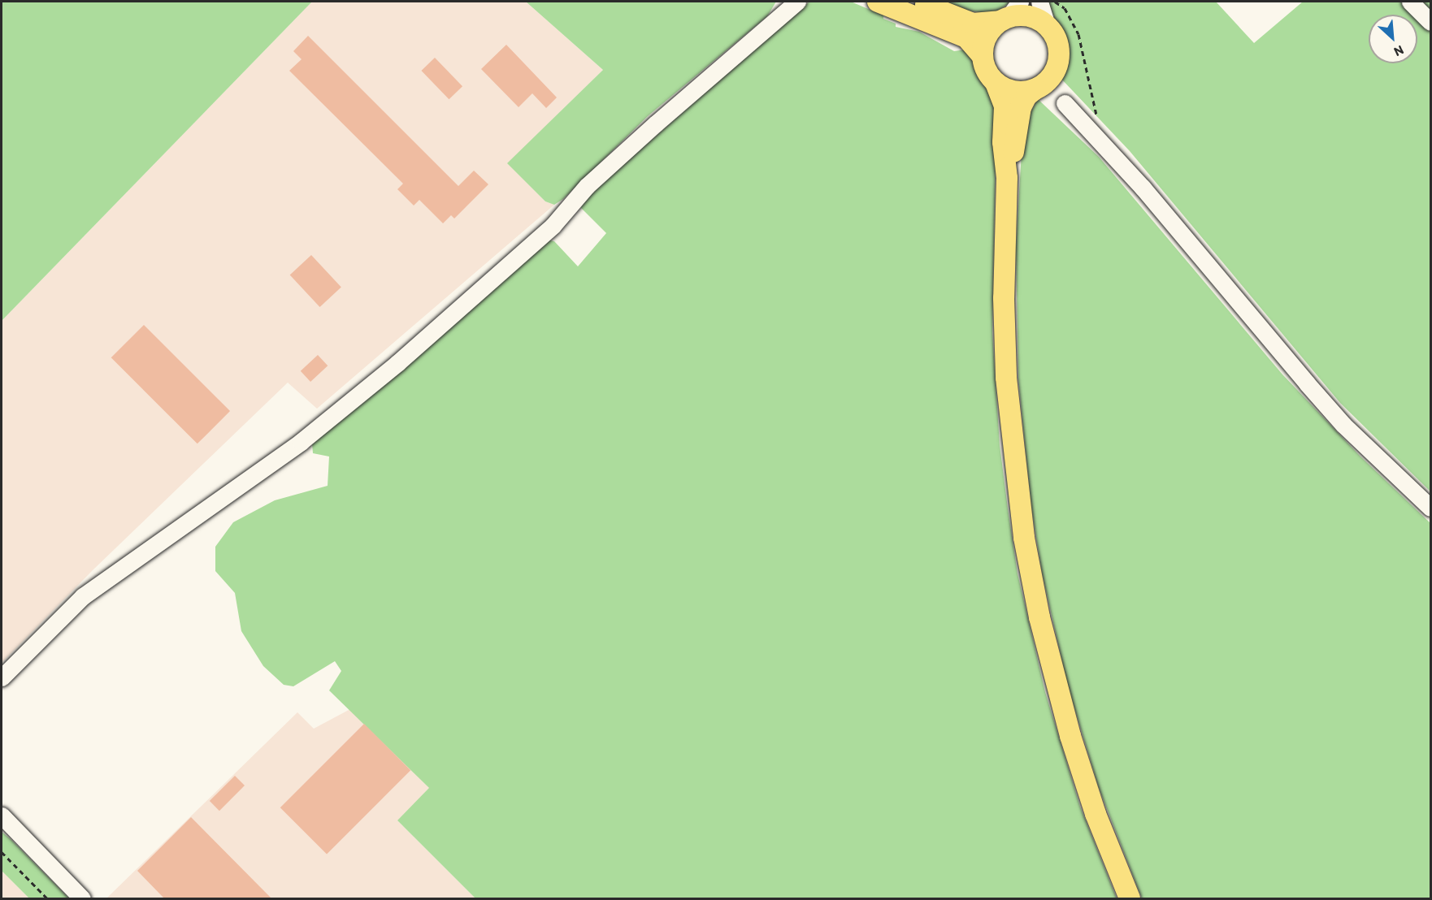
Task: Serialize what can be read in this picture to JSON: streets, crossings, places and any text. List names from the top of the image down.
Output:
{
  "north": "bottom right"
}
